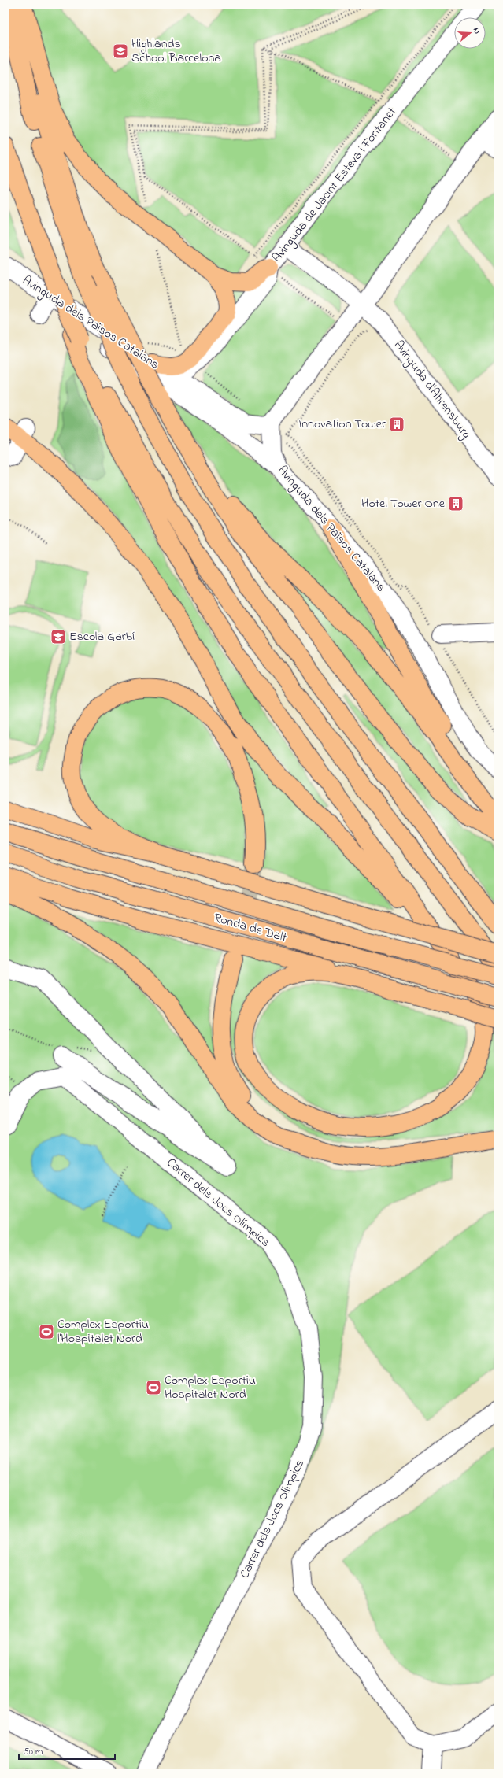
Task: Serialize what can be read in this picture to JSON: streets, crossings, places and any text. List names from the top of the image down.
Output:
{
  "streets": {
    "highway": ["Ronda de Dalt"],
    "street": [
      "Avinguda de Jacint Esteva i Fontanet",
      "Avinguda dels Països Catalans",
      "Avinguda d'Ahrensburg",
      "Carrer dels Jocs Olímpics"
    ]
  },
  "crossings": [
    ["Avinguda de Jacint Esteva i Fontanet", "Avinguda dels Països Catalans"],
    ["Avinguda de Jacint Esteva i Fontanet", "Avinguda d'Ahrensburg"]
  ],
  "places": {
    "school or university": ["Highlands School Barcelona", "Escola Garbí"],
    "building": ["Innovation Tower", "Hotel Tower One"],
    "sports": ["Complex Esportiu l'Hospitalet Nord", "Complex Esportiu Hospitalet Nord"]
  },
  "scale_bar": "50 m",
  "north": "right"
}
